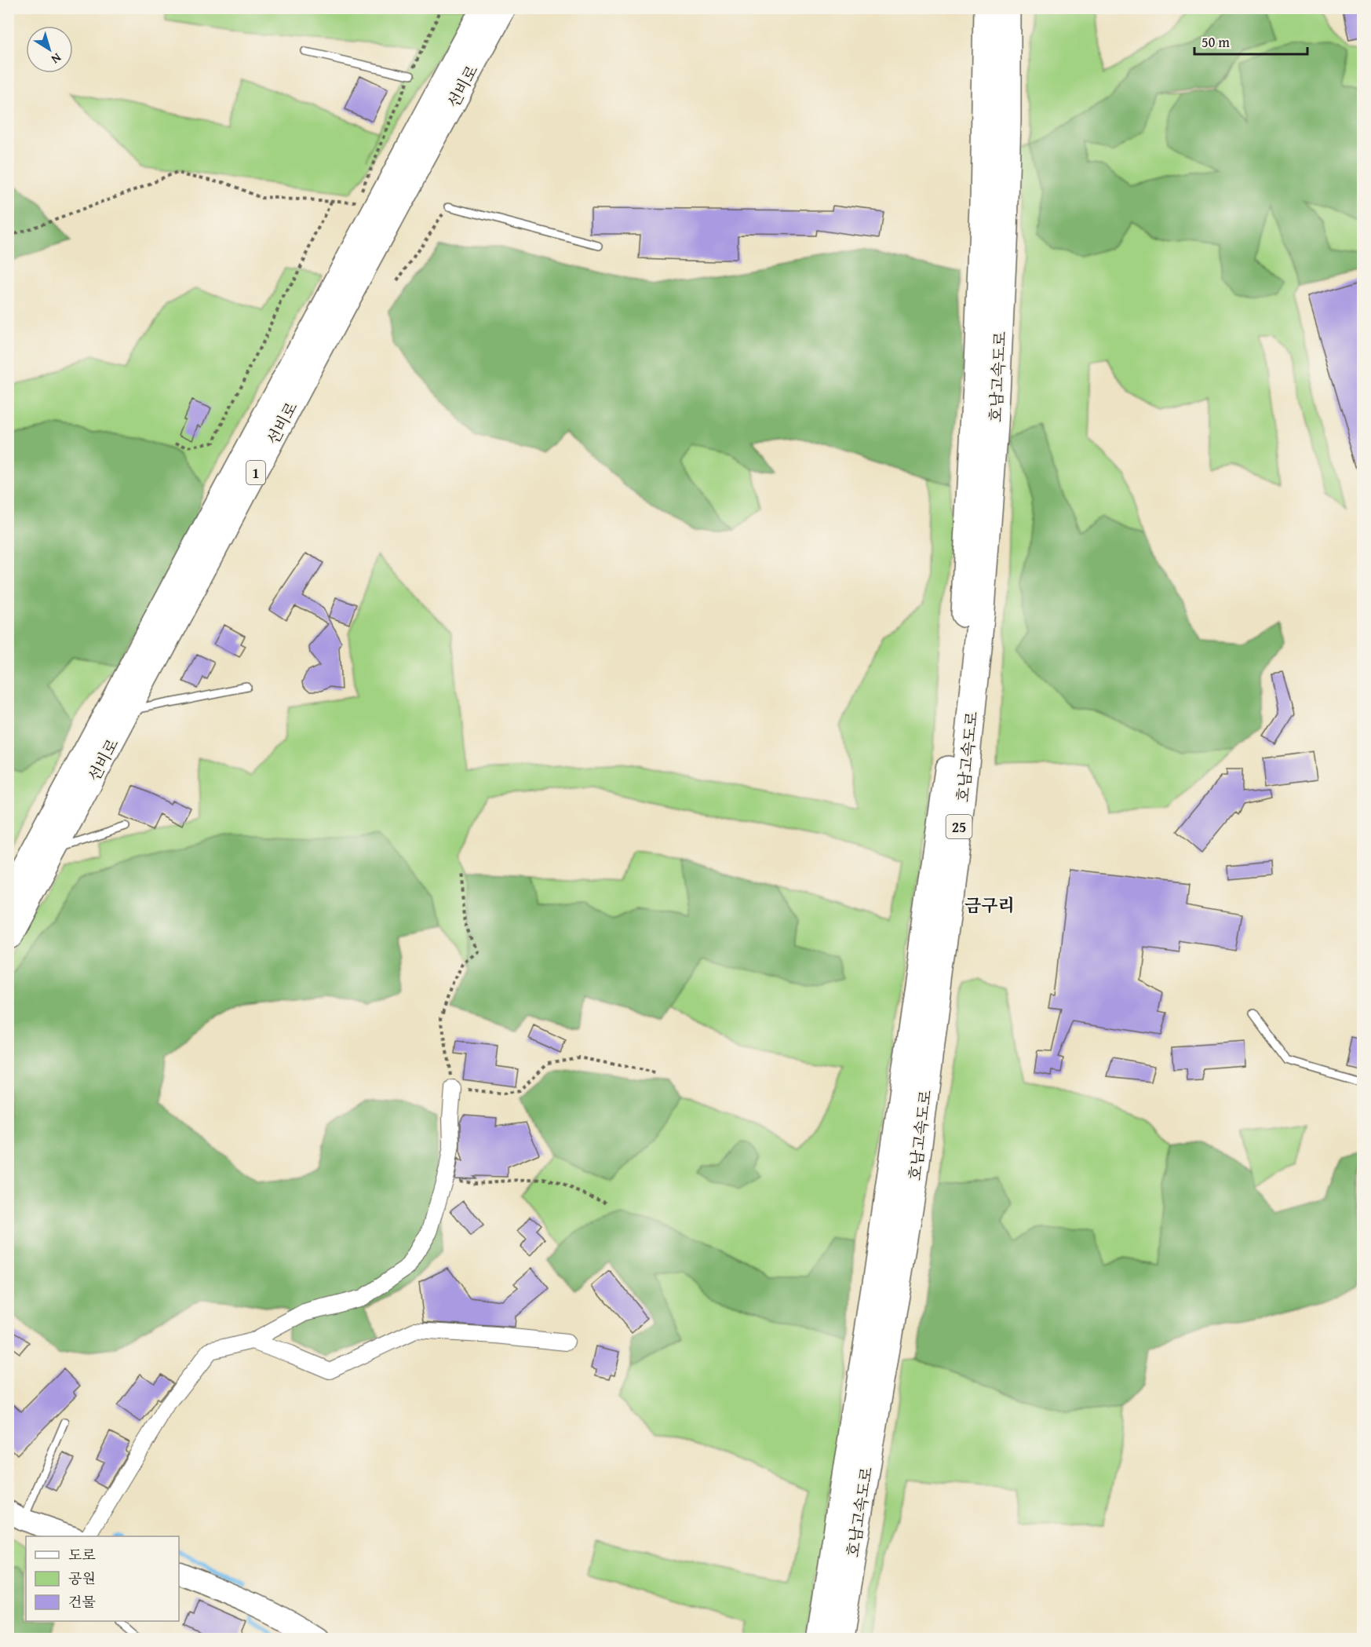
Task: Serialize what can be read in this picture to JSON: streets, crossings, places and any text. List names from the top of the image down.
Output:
{
  "streets": {
    "highway": ["호남고속도로", "25"],
    "main road": ["선비로", "1"]
  },
  "districts": ["금구리"],
  "legend": ["도로", "공원", "건물"],
  "scale_bar": "50 m",
  "north": "bottom right"
}
